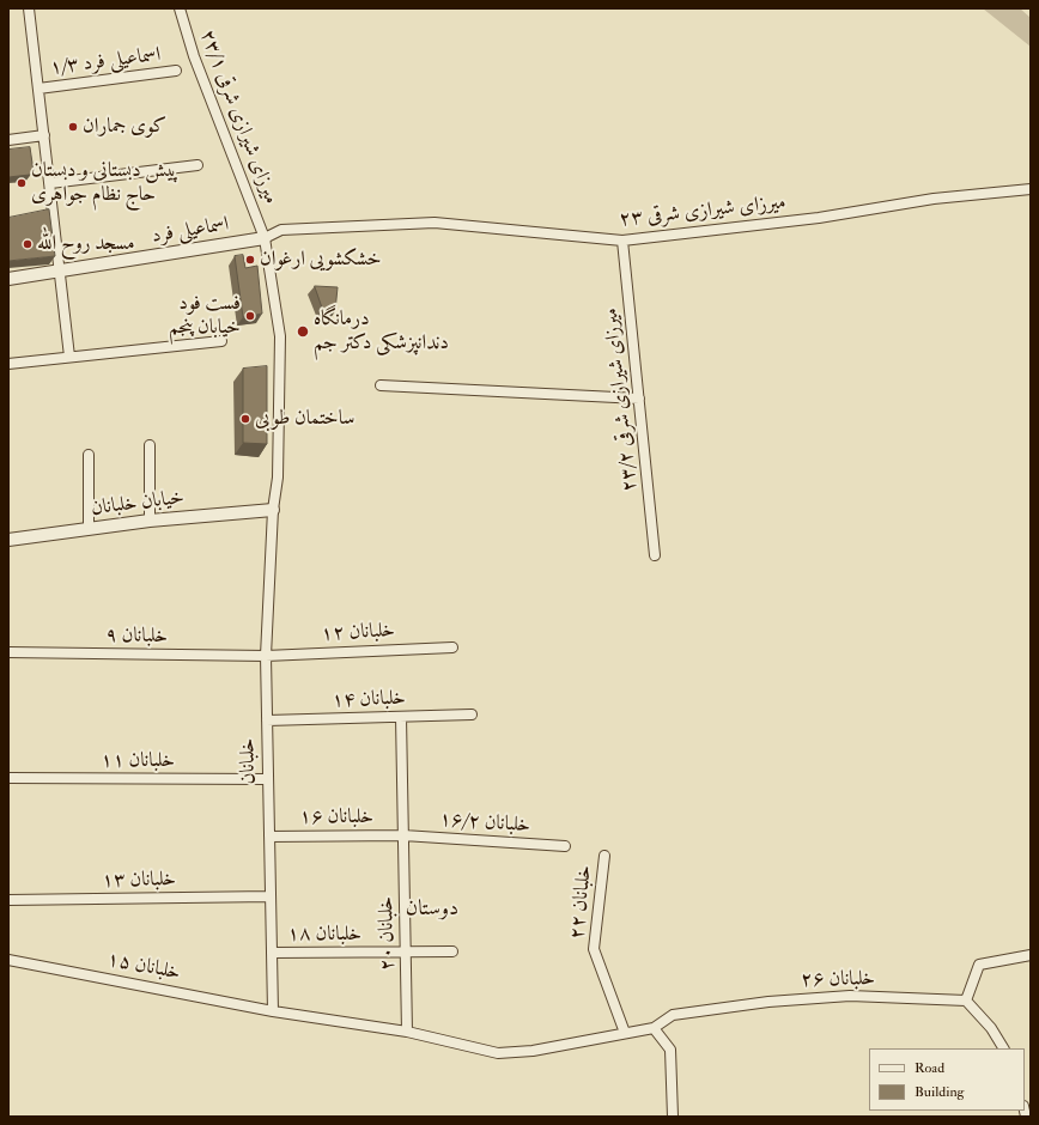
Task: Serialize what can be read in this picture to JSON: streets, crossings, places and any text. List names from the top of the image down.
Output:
{
  "streets": {
    "street": [
      "۱/۳ اسماعیلی فرد",
      "۲۳/۱ میرزای شیرازی شرقی",
      "۲۳ میرزای شیرازی شرقی",
      "اسماعیلی فرد",
      "۲۳/۲ میرزای شیرازی شرقی",
      "خیابان خلبانان",
      "۱۲ خلبانان",
      "۹ خلبانان",
      "۱۴ خلبانان",
      "۱۱ خلبانان",
      "خلبانان",
      "۱۶ خلبانان",
      "۱۶/۲ خلبانان",
      "۱۳ خلبانان",
      "۲۲ خلبانان",
      "۲۰ خلبانان",
      "۱۸ خلبانان",
      "۱۵ خلبانان",
      "۲۶ خلبانان"
    ]
  },
  "crossings": [
    ["۲۳/۱ میرزای شیرازی شرقی", "۲۳ میرزای شیرازی شرقی"],
    ["۲۳/۱ میرزای شیرازی شرقی", "اسماعیلی فرد"],
    ["۲۳/۱ میرزای شیرازی شرقی", "خیابان خلبانان"],
    ["۲۳/۱ میرزای شیرازی شرقی", "خلبانان"],
    ["۲۳ میرزای شیرازی شرقی", "اسماعیلی فرد"],
    ["۲۳ میرزای شیرازی شرقی", "۲۳/۲ میرزای شیرازی شرقی"],
    ["خیابان خلبانان", "خلبانان"],
    ["۱۲ خلبانان", "۹ خلبانان"],
    ["۱۲ خلبانان", "خلبانان"],
    ["۹ خلبانان", "خلبانان"],
    ["۱۴ خلبانان", "خلبانان"],
    ["۱۴ خلبانان", "۲۰ خلبانان"],
    ["۱۱ خلبانان", "خلبانان"],
    ["خلبانان", "۱۶ خلبانان"],
    ["خلبانان", "۱۳ خلبانان"],
    ["خلبانان", "۱۸ خلبانان"],
    ["خلبانان", "۱۵ خلبانان"],
    ["۱۶ خلبانان", "۱۶/۲ خلبانان"],
    ["۱۶ خلبانان", "۲۰ خلبانان"],
    ["۱۶/۲ خلبانان", "۲۰ خلبانان"],
    ["۲۲ خلبانان", "۱۵ خلبانان"],
    ["۲۰ خلبانان", "۱۸ خلبانان"],
    ["۲۰ خلبانان", "۱۵ خلبانان"],
    ["۱۵ خلبانان", "۲۶ خلبانان"]
  ],
  "districts": ["دوستان"],
  "places": [
    "کوی جماران",
    "پیش دبستانی و دبستان حاج نظام جواهری",
    "مسجد روح الله",
    "خشکشویی ارغوان",
    "فست فود خیابان پنجم",
    "درمانگاه دندانپزشکی دکتر جم",
    "ساختمان طوبی"
  ],
  "legend": ["Road", "Building"]
}
